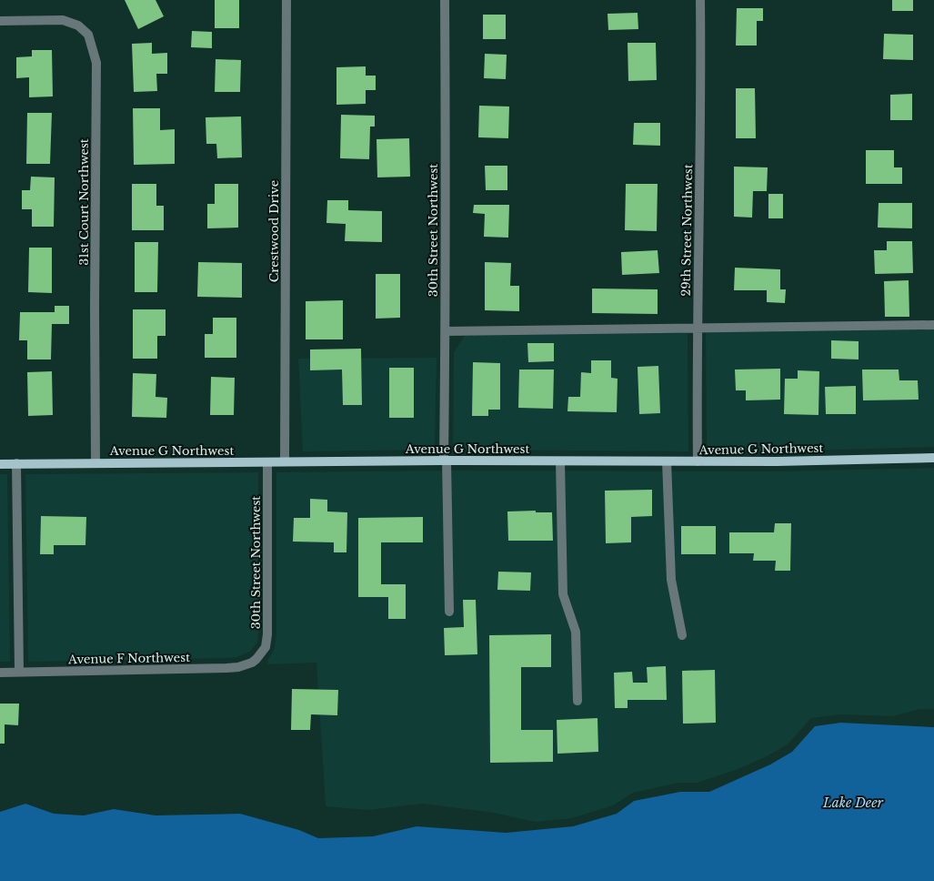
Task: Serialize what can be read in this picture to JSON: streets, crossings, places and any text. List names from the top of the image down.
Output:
{
  "streets": {
    "main road": ["Avenue G Northwest"],
    "street": [
      "31st Court Northwest",
      "30th Street Northwest",
      "29th Street Northwest",
      "Crestwood Drive",
      "Avenue F Northwest"
    ]
  },
  "crossings": [
    ["31st Court Northwest", "Avenue G Northwest"],
    ["30th Street Northwest", "Avenue G Northwest"],
    ["30th Street Northwest", "Avenue F Northwest"],
    ["29th Street Northwest", "Avenue G Northwest"],
    ["Crestwood Drive", "Avenue G Northwest"]
  ],
  "water": ["Lake Deer"]
}
